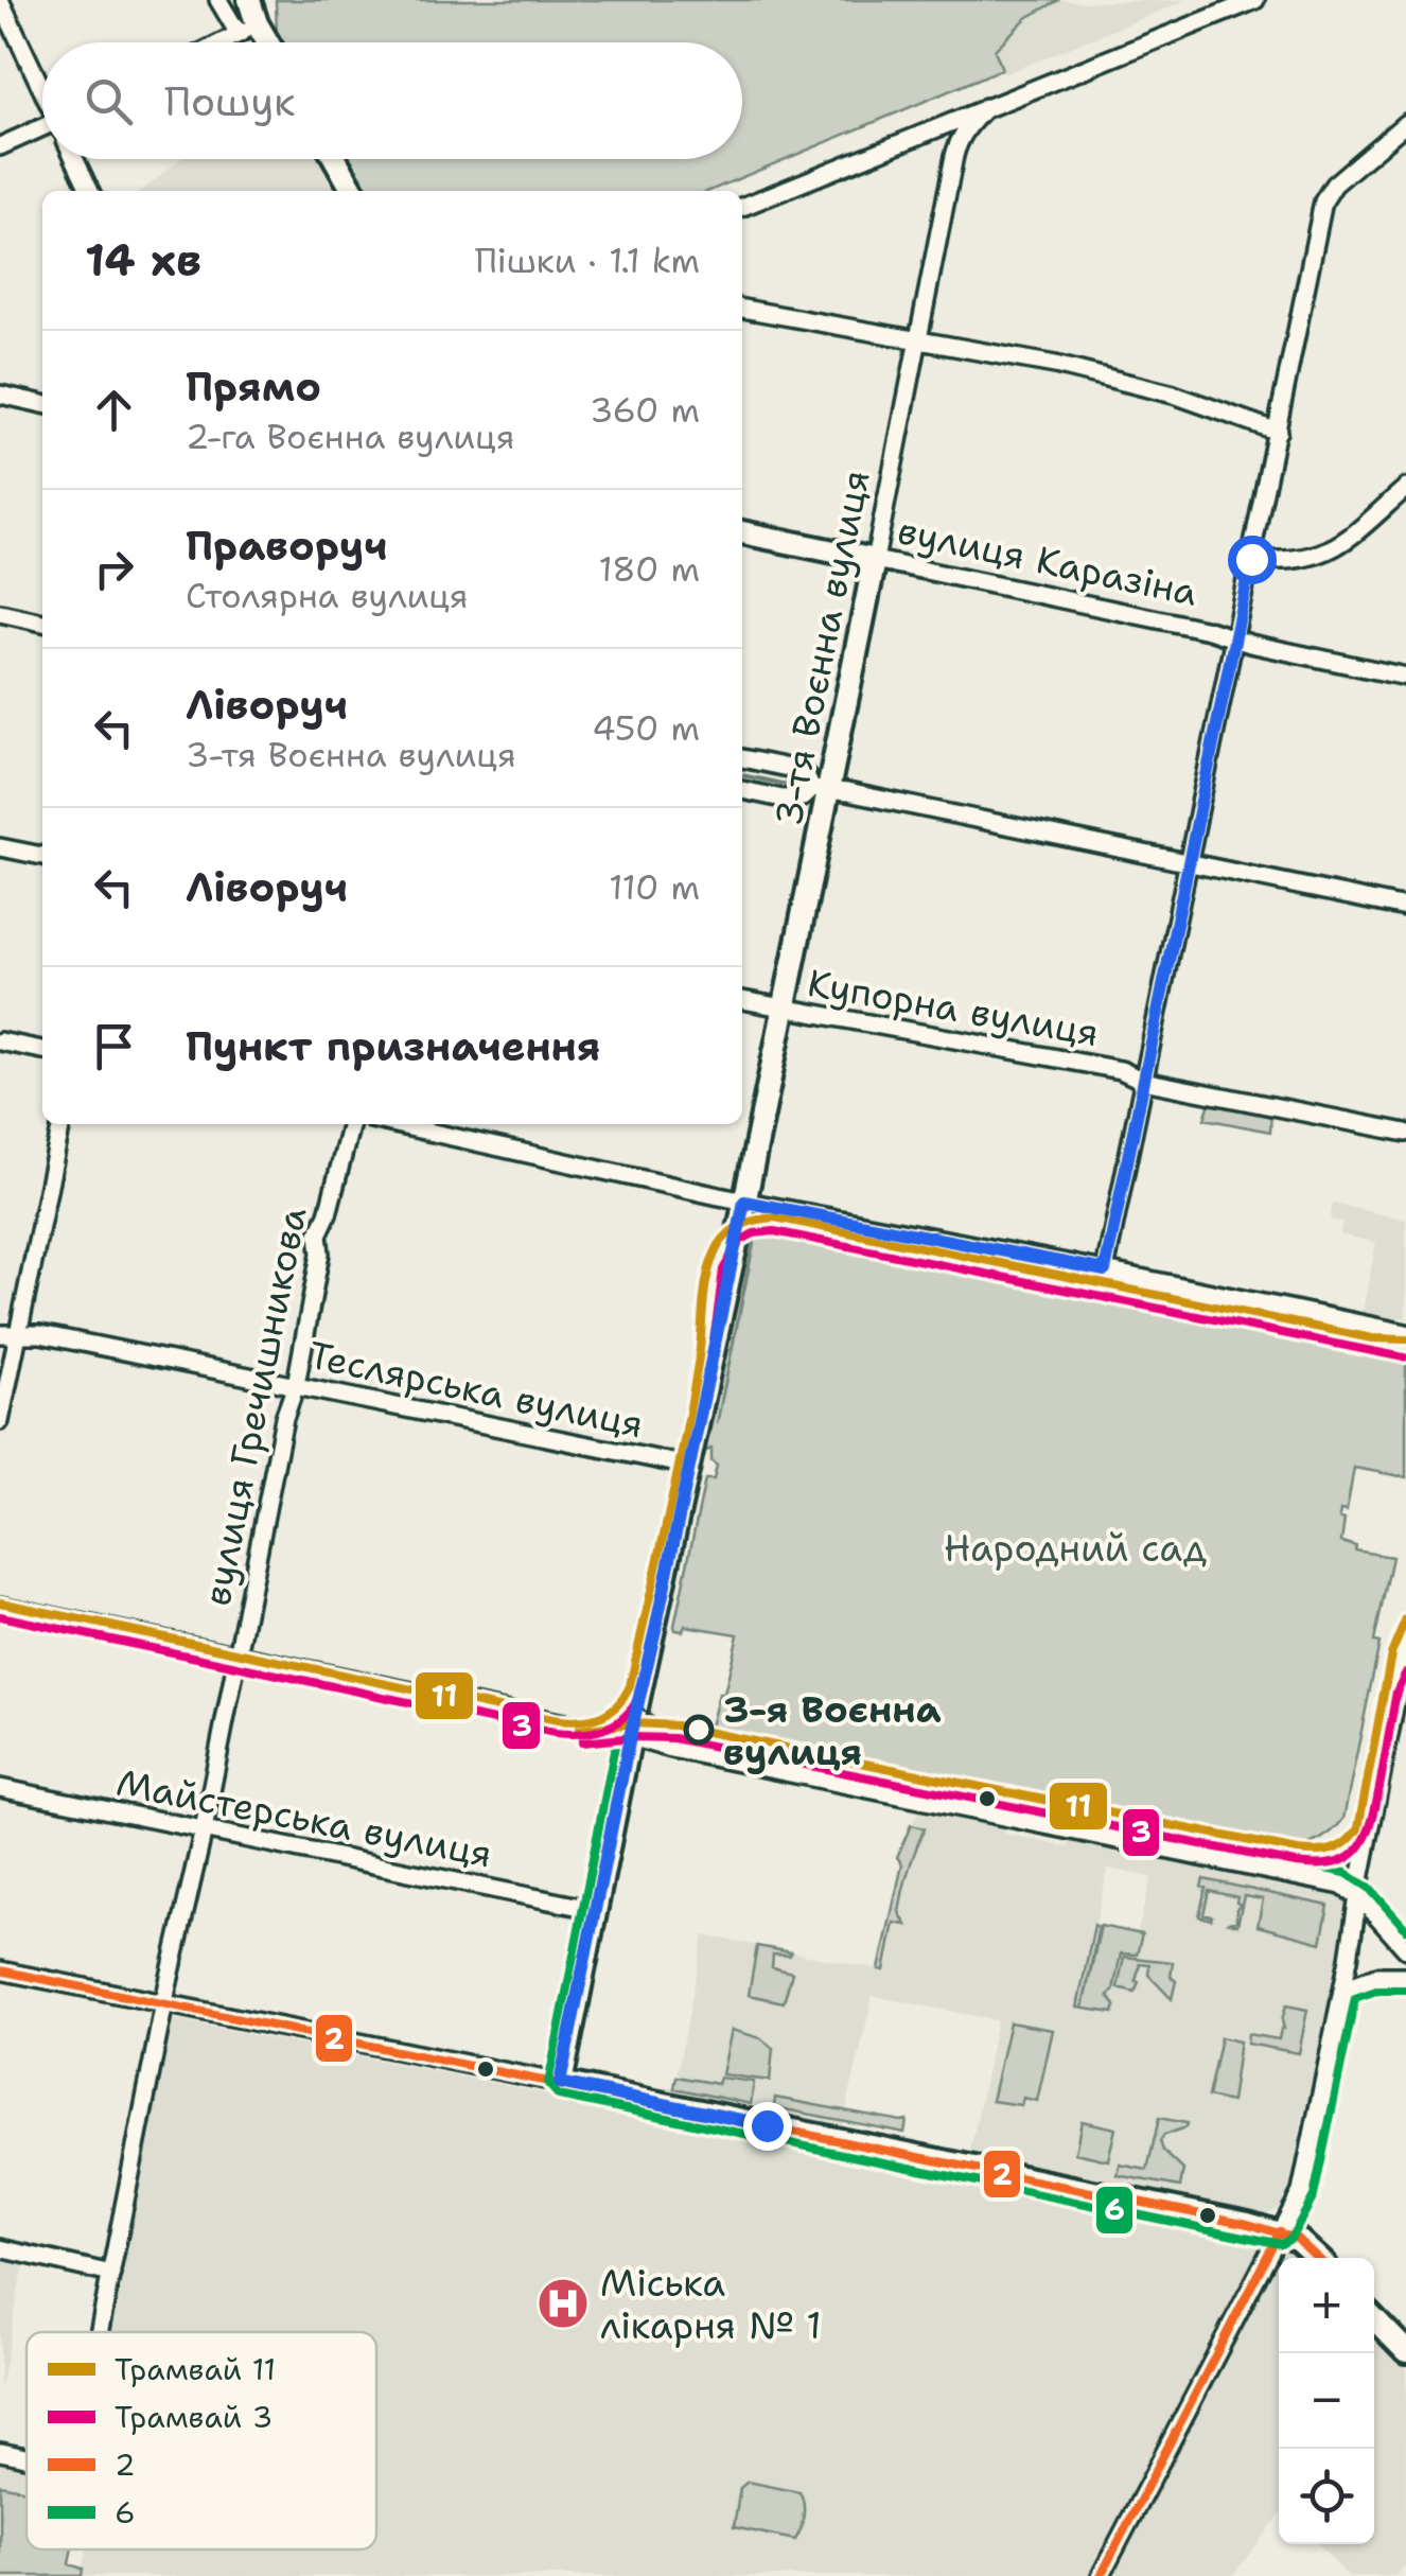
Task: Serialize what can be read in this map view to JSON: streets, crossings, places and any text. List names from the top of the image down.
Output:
{
  "streets": {
    "main road": ["вулиця Каразіна", "3-тя Воєнна вулиця"],
    "street": [
      "Купорна вулиця",
      "Теслярська вулиця",
      "вулиця Гречишникова",
      "Майстерська вулиця"
    ]
  },
  "crossings": [
    ["вулиця Каразіна", "3-тя Воєнна вулиця"],
    ["3-тя Воєнна вулиця", "Купорна вулиця"],
    ["3-тя Воєнна вулиця", "Теслярська вулиця"],
    ["3-тя Воєнна вулиця", "Майстерська вулиця"],
    ["Теслярська вулиця", "вулиця Гречишникова"],
    ["вулиця Гречишникова", "Майстерська вулиця"]
  ],
  "parks": ["Народний сад"],
  "places": {
    "other": ["3-я Воєнна вулиця"],
    "hospital": ["Міська лікарня № 1"]
  },
  "lines": [
    "tram line 11",
    "tram line 3",
    "transit line 6",
    "transit line 2"
  ],
  "legend": [
    "Трамвай 11",
    "Трамвай 3",
    "2",
    "6"
  ],
  "page": {
    "search": "Пошук",
    "heading": ["14 хв", "Пішки · 1.1 km"],
    "list": [
      ["Прямо", "2-га Воєнна вулиця", "360 m"],
      ["Праворуч", "Столярна вулиця", "180 m"],
      ["Ліворуч", "3-тя Воєнна вулиця", "450 m"],
      ["Ліворуч", "110 m"],
      "Пункт призначення"
    ],
    "map_buttons": ["+", "−"]
  }
}
